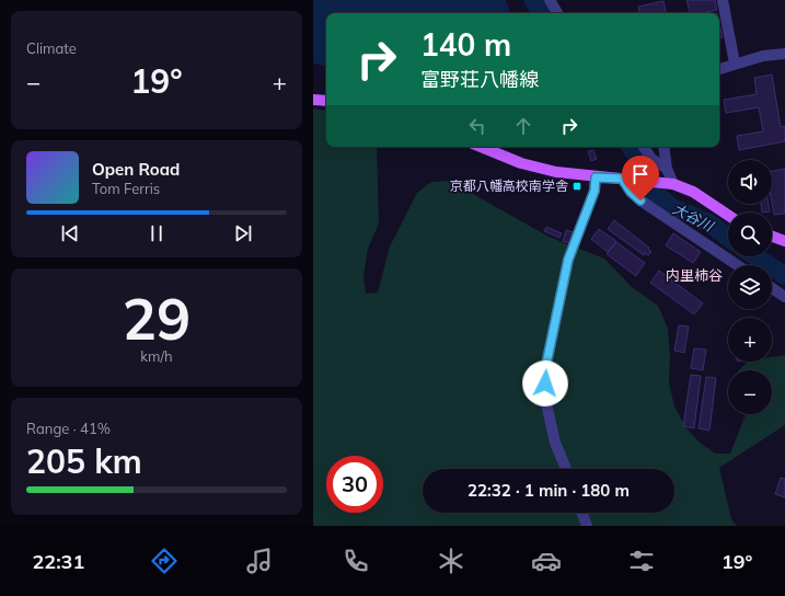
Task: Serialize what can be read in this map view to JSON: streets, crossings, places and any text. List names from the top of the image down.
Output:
{
  "districts": ["内里柿谷"],
  "water": ["大谷川"],
  "places": {
    "transit": ["京都八幡高校南学舎"]
  },
  "page": {
    "tile": [
      "Climate",
      ["29", "km/h"],
      ["Range · 41%", "205 km"]
    ],
    "turn": ["140 m", "富野荘八幡線"],
    "heat": ["−", "19°", "+"],
    "song": ["Open Road", "Tom Ferris"],
    "map_buttons": ["+", "−"],
    "limit": "30",
    "trip": "22:32 · 1 min · 180 m",
    "tabs": ["22:31", "19°"]
  }
}
